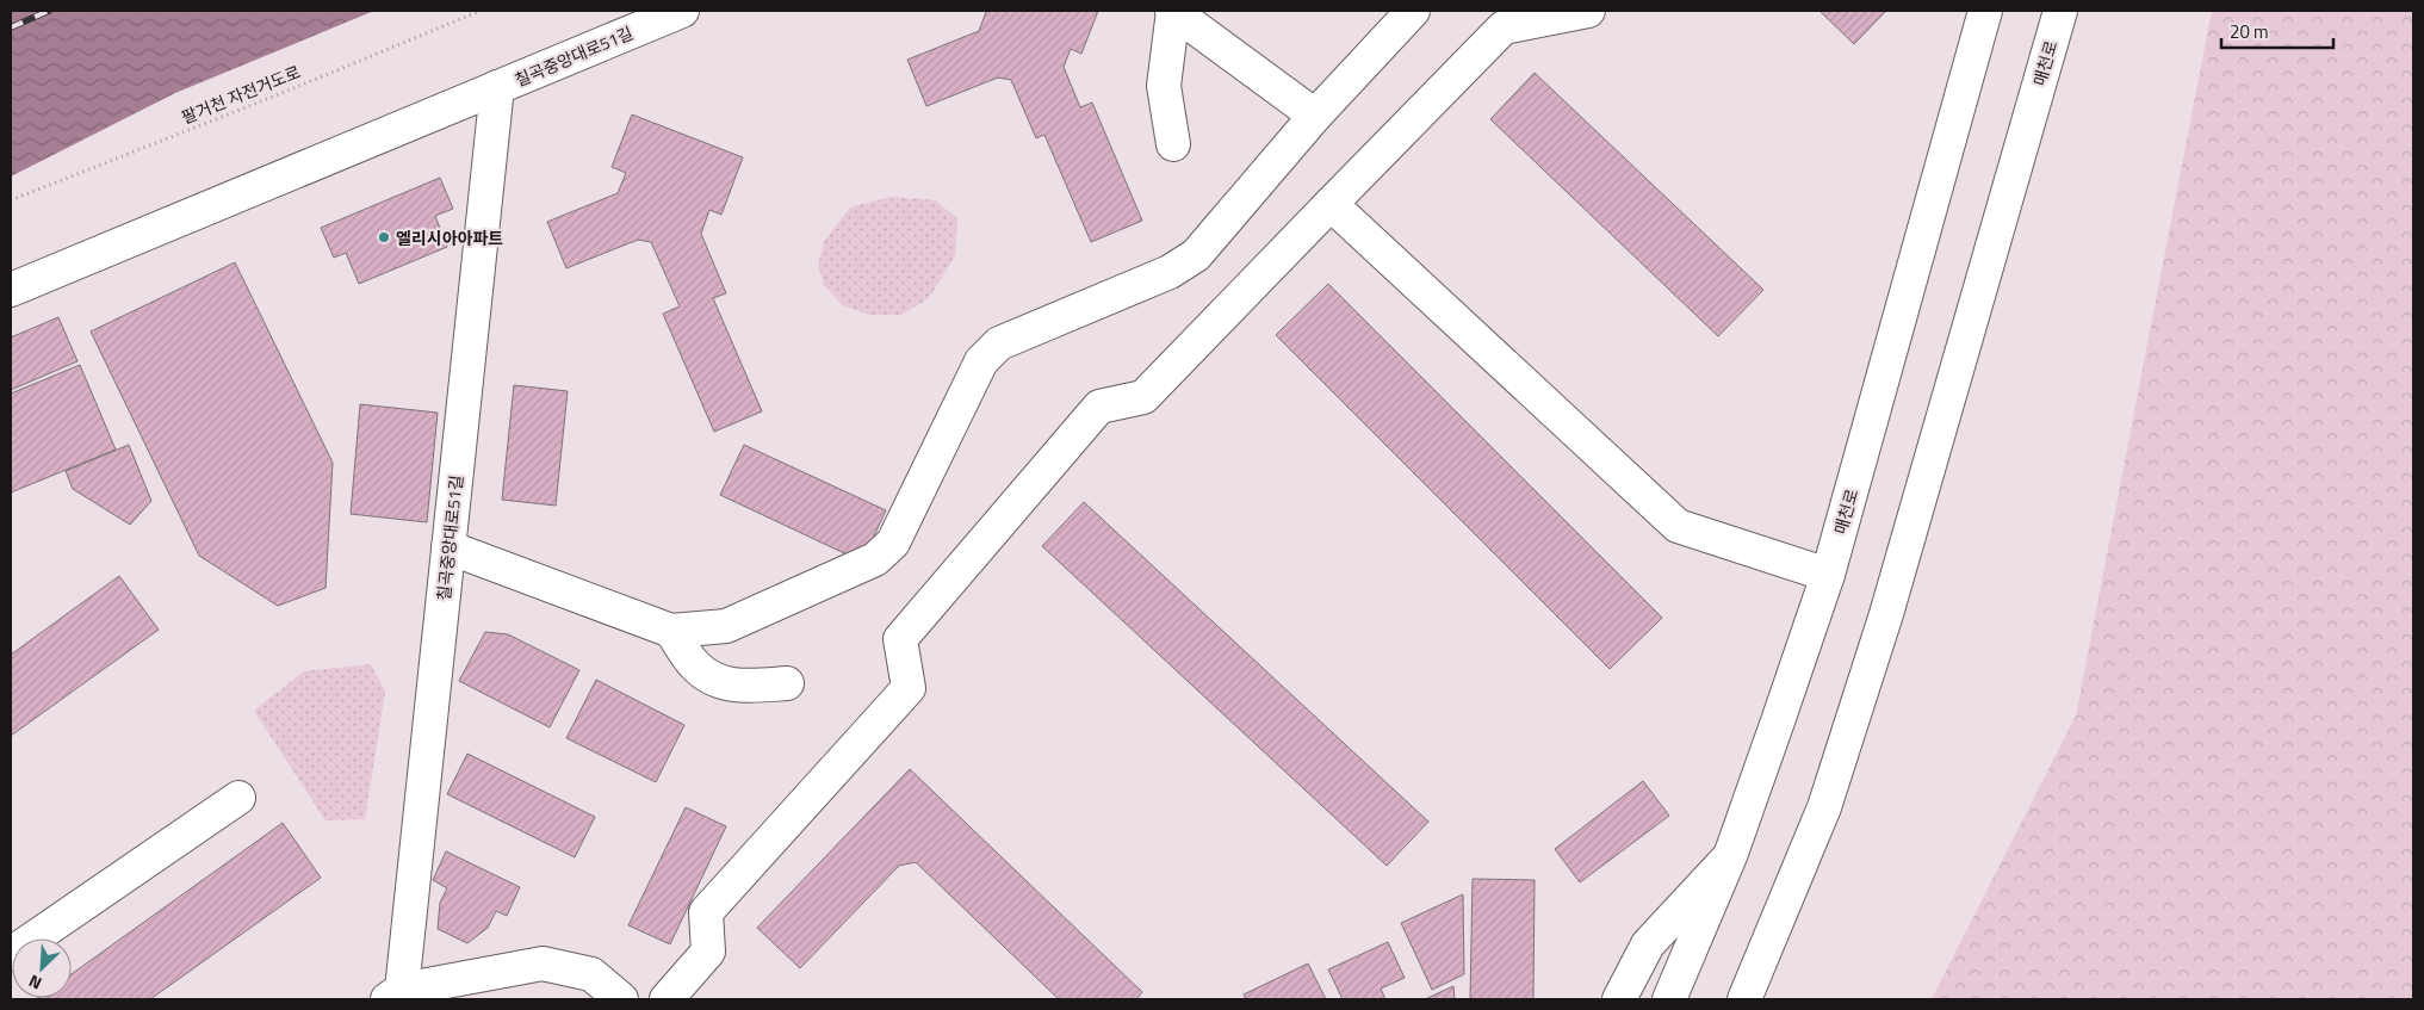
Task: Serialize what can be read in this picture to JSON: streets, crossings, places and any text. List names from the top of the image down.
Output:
{
  "streets": {
    "main road": ["칠곡중앙대로51길", "매천로"],
    "path": ["팔거천 자전거도로"]
  },
  "places": ["엘리시아아파트"],
  "scale_bar": "20 m",
  "north": "bottom left"
}
